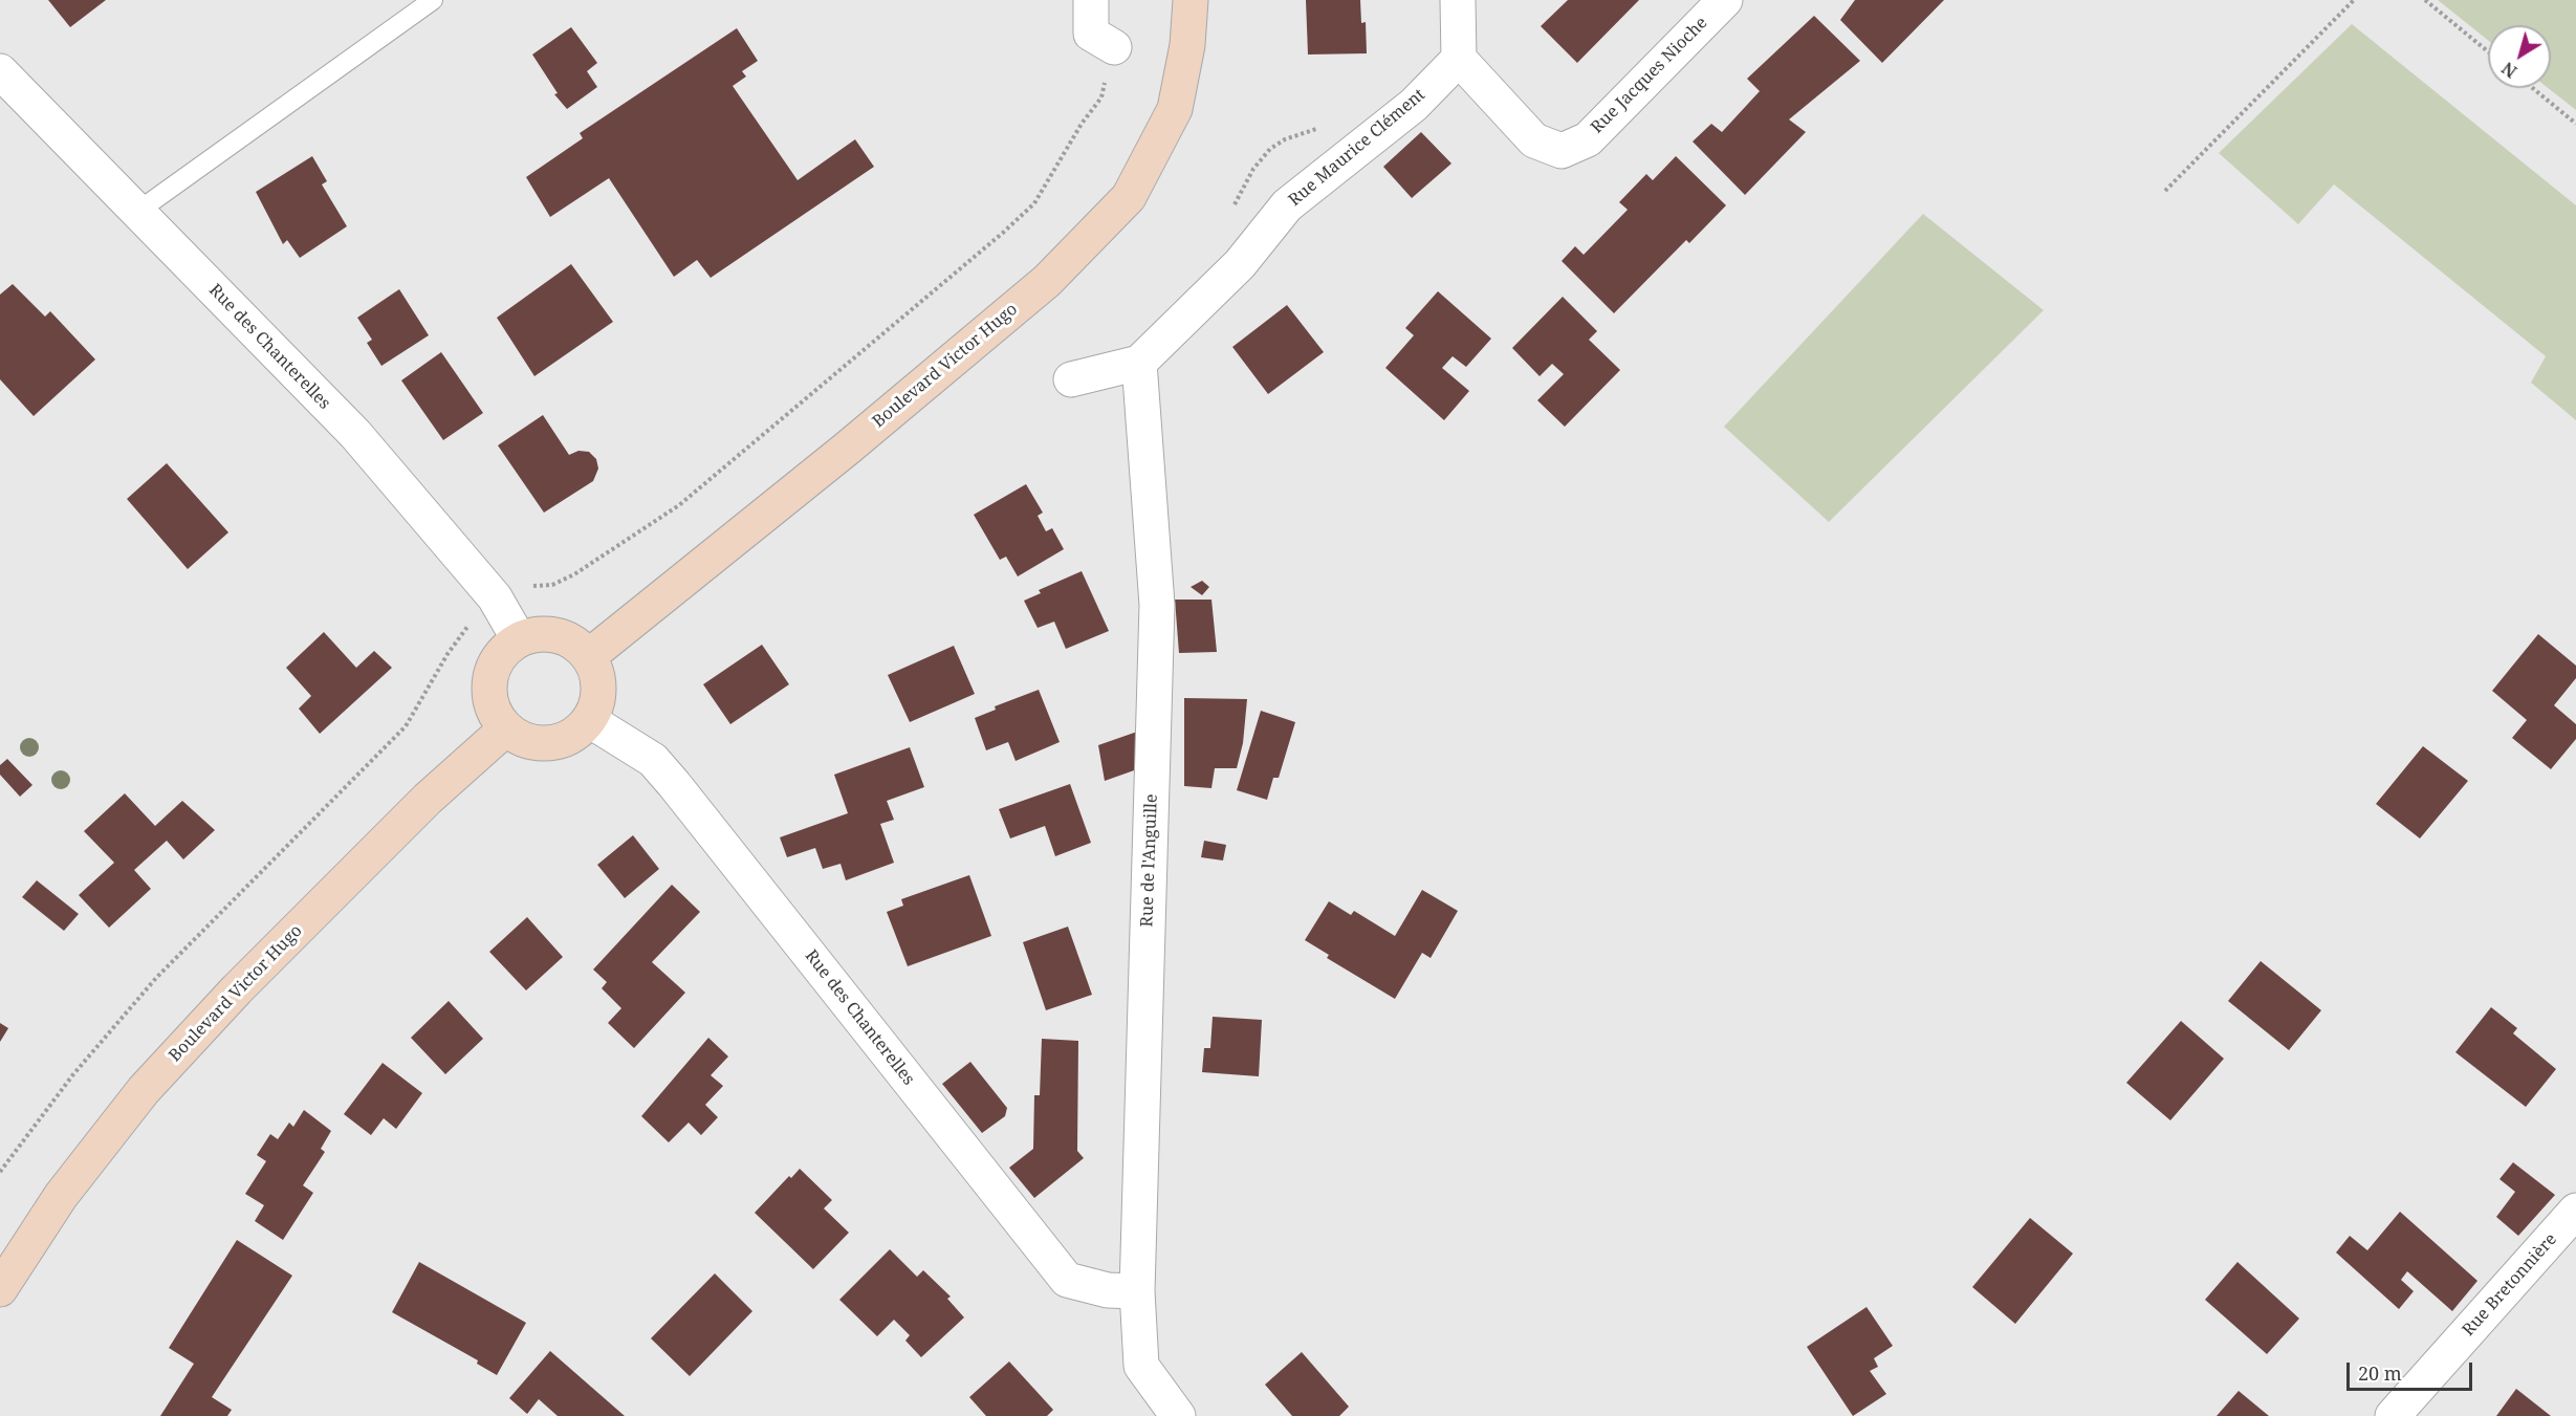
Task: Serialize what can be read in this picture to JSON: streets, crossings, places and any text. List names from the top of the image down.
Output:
{
  "streets": {
    "main road": ["Boulevard Victor Hugo"],
    "street": [
      "Rue Jacques Nioche",
      "Rue Maurice Clément",
      "Rue des Chanterelles",
      "Rue de l'Anguille",
      "Rue Bretonnière"
    ]
  },
  "crossings": [
    ["Rue Jacques Nioche", "Rue Maurice Clément"],
    ["Rue Maurice Clément", "Rue de l'Anguille"],
    ["Rue des Chanterelles", "Boulevard Victor Hugo"],
    ["Rue des Chanterelles", "Rue de l'Anguille"]
  ],
  "scale_bar": "20 m",
  "north": "bottom left"
}
